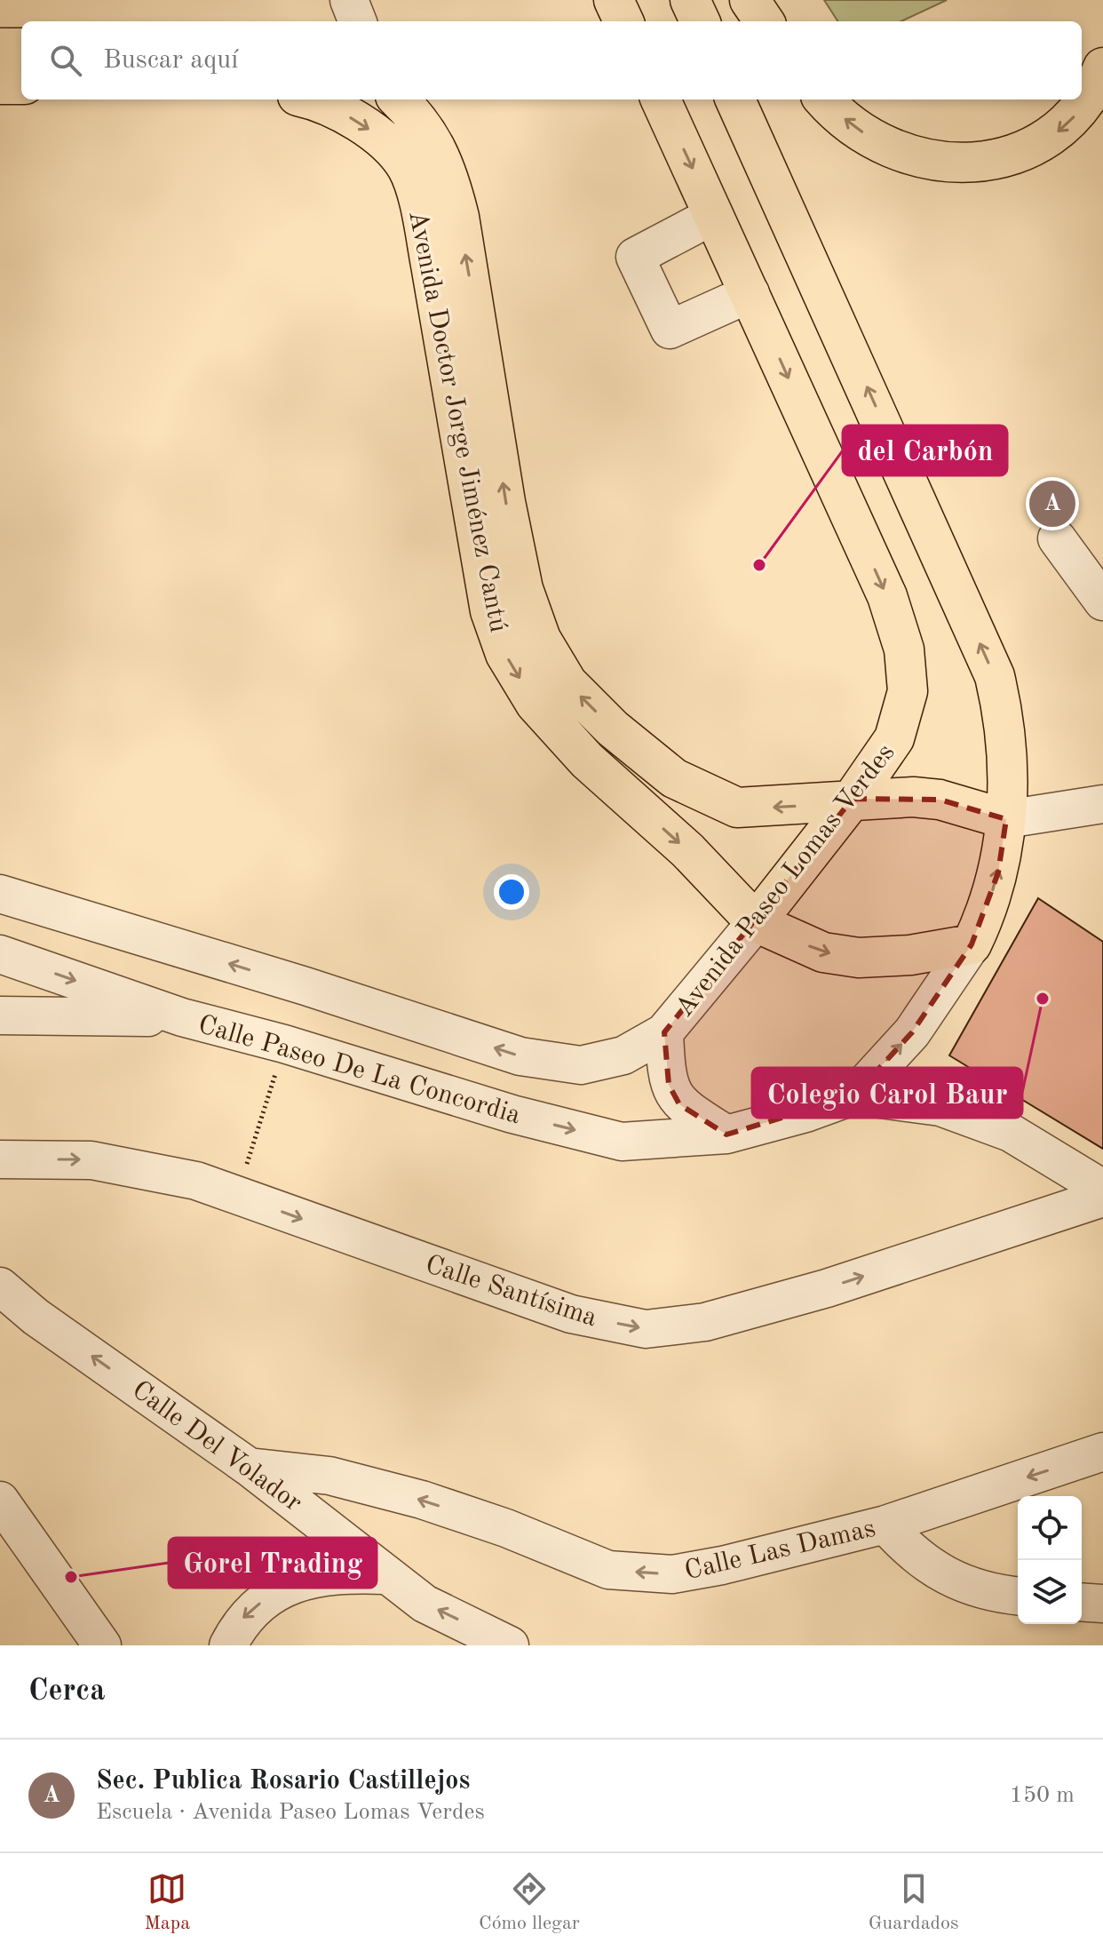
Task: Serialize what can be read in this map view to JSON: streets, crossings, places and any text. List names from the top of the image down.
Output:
{
  "streets": {
    "main road": ["Avenida Doctor Jorge Jiménez Cantú", "Avenida Paseo Lomas Verdes"],
    "street": [
      "Calle Paseo De La Concordia",
      "Calle Santísima",
      "Calle Del Volador",
      "Calle Las Damas"
    ]
  },
  "crossings": [
    ["Avenida Doctor Jorge Jiménez Cantú", "Avenida Paseo Lomas Verdes"],
    ["Calle Del Volador", "Calle Las Damas"]
  ],
  "one_way": ["Calle Las Damas"],
  "places": ["del Carbón", "Colegio Carol Baur", "Gorel Trading"],
  "page": {
    "search": "Buscar aquí",
    "pins": "A",
    "heading": "Cerca",
    "list": [
      {
        "mark": "A",
        "name": "Sec. Publica Rosario Castillejos",
        "note": "Escuela · Avenida Paseo Lomas Verdes",
        "value": "150 m"
      }
    ],
    "nav": ["Mapa", "Cómo llegar", "Guardados"]
  }
}
